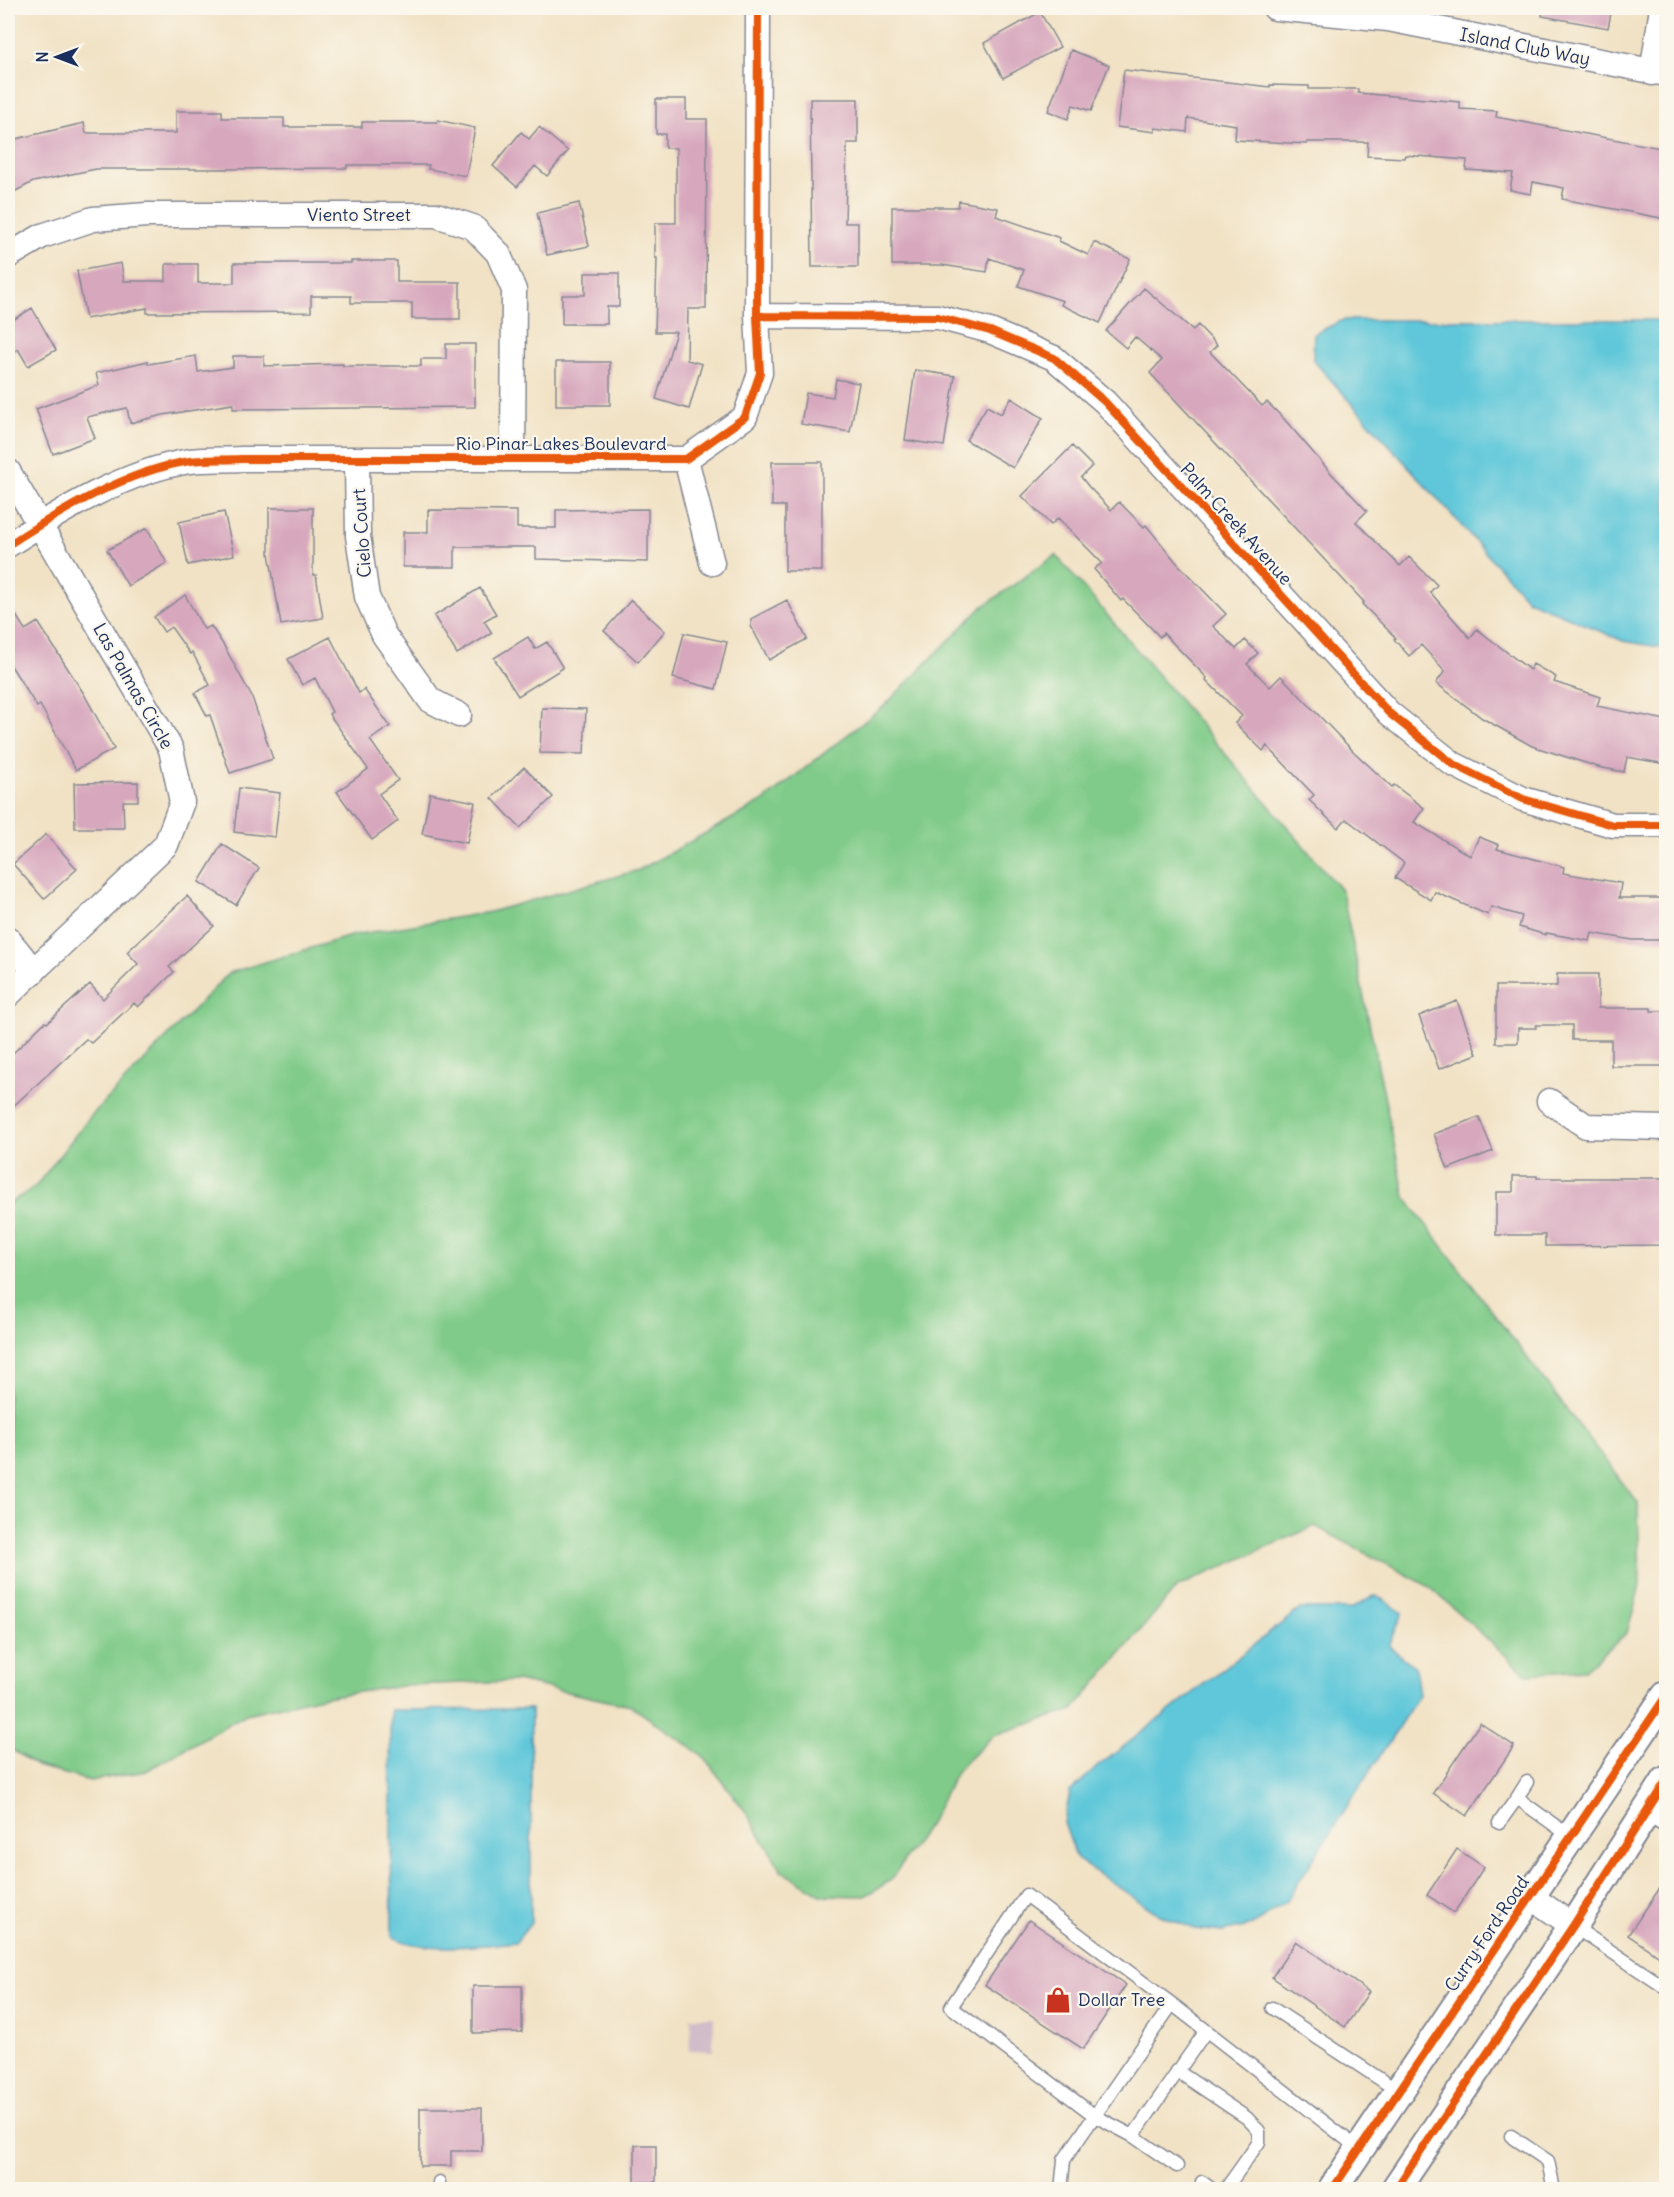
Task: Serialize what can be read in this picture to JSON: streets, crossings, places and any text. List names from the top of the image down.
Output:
{
  "streets": {
    "street": [
      "Island Club Way",
      "Viento Street",
      "Rio Pinar Lakes Boulevard",
      "Palm Creek Avenue",
      "Cielo Court",
      "Las Palmas Circle",
      "Curry Ford Road"
    ]
  },
  "crossings": [
    ["Viento Street", "Rio Pinar Lakes Boulevard"],
    ["Rio Pinar Lakes Boulevard", "Palm Creek Avenue"],
    ["Rio Pinar Lakes Boulevard", "Cielo Court"],
    ["Rio Pinar Lakes Boulevard", "Las Palmas Circle"]
  ],
  "places": {
    "shop": ["Dollar Tree"]
  },
  "north": "left"
}
